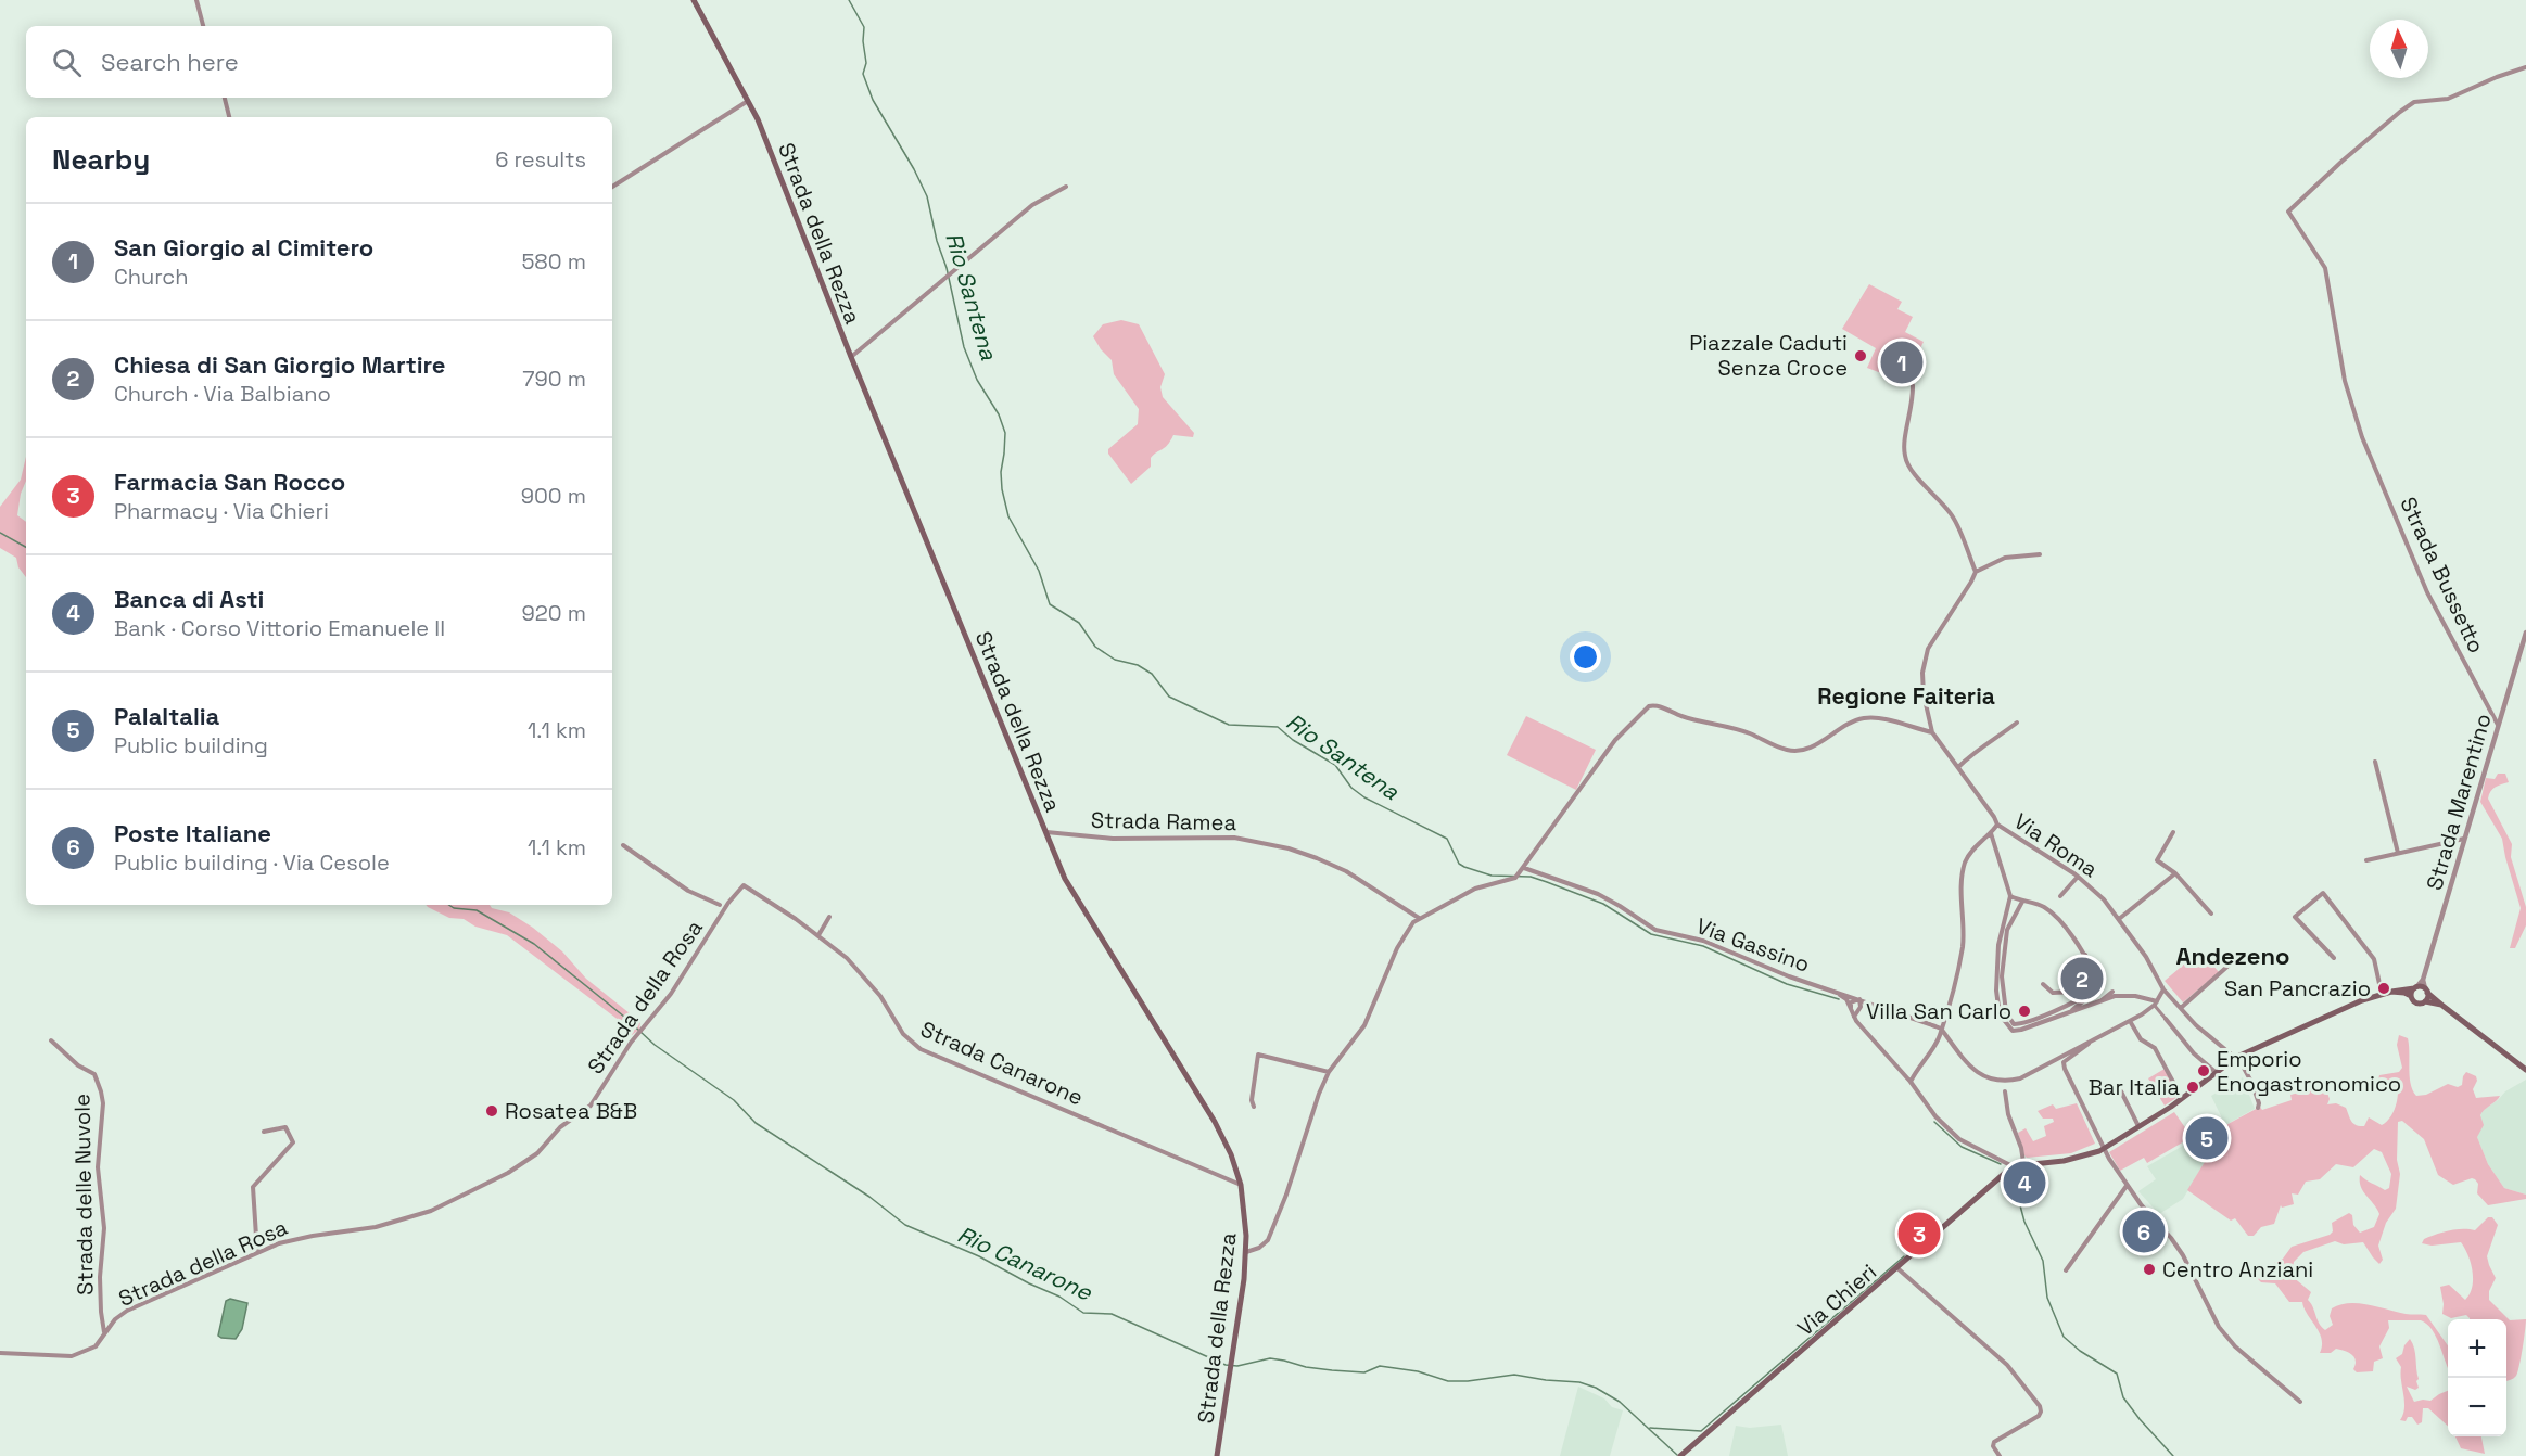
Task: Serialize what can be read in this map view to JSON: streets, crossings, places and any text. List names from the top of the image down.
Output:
{
  "streets": {
    "main road": ["Strada della Rezza", "Via Chieri"],
    "street": [
      "Strada Bussetto",
      "Strada Marentino",
      "Strada Ramea",
      "Via Roma",
      "Via Gassino",
      "Strada della Rosa",
      "Strada Canarone",
      "Strada delle Nuvole"
    ]
  },
  "crossings": [
    ["Strada della Rezza", "Strada Ramea"],
    ["Strada della Rezza", "Strada Canarone"],
    ["Strada Bussetto", "Strada Marentino"],
    ["Strada della Rosa", "Strada delle Nuvole"]
  ],
  "districts": ["Regione Faiteria", "Andezeno"],
  "water": ["Rio Santena", "Rio Canarone"],
  "places": [
    "Piazzale Caduti Senza Croce",
    "San Pancrazio",
    "Villa San Carlo",
    "Emporio Enogastronomico",
    "Bar Italia",
    "Rosatea B&B",
    "Centro Anziani"
  ],
  "north": "top",
  "page": {
    "search": "Search here",
    "heading": ["Nearby", "6 results"],
    "list": [
      {
        "mark": "1",
        "name": "San Giorgio al Cimitero",
        "note": "Church",
        "value": "580 m"
      },
      {
        "mark": "2",
        "name": "Chiesa di San Giorgio Martire",
        "note": "Church · Via Balbiano",
        "value": "790 m"
      },
      {
        "mark": "3",
        "name": "Farmacia San Rocco",
        "note": "Pharmacy · Via Chieri",
        "value": "900 m"
      },
      {
        "mark": "4",
        "name": "Banca di Asti",
        "note": "Bank · Corso Vittorio Emanuele II",
        "value": "920 m"
      },
      {
        "mark": "5",
        "name": "PalaItalia",
        "note": "Public building",
        "value": "1.1 km"
      },
      {
        "mark": "6",
        "name": "Poste Italiane",
        "note": "Public building · Via Cesole",
        "value": "1.1 km"
      }
    ],
    "pins": [
      "1",
      "2",
      "5",
      "4",
      "6",
      "3"
    ],
    "map_buttons": ["+", "−"]
  }
}
